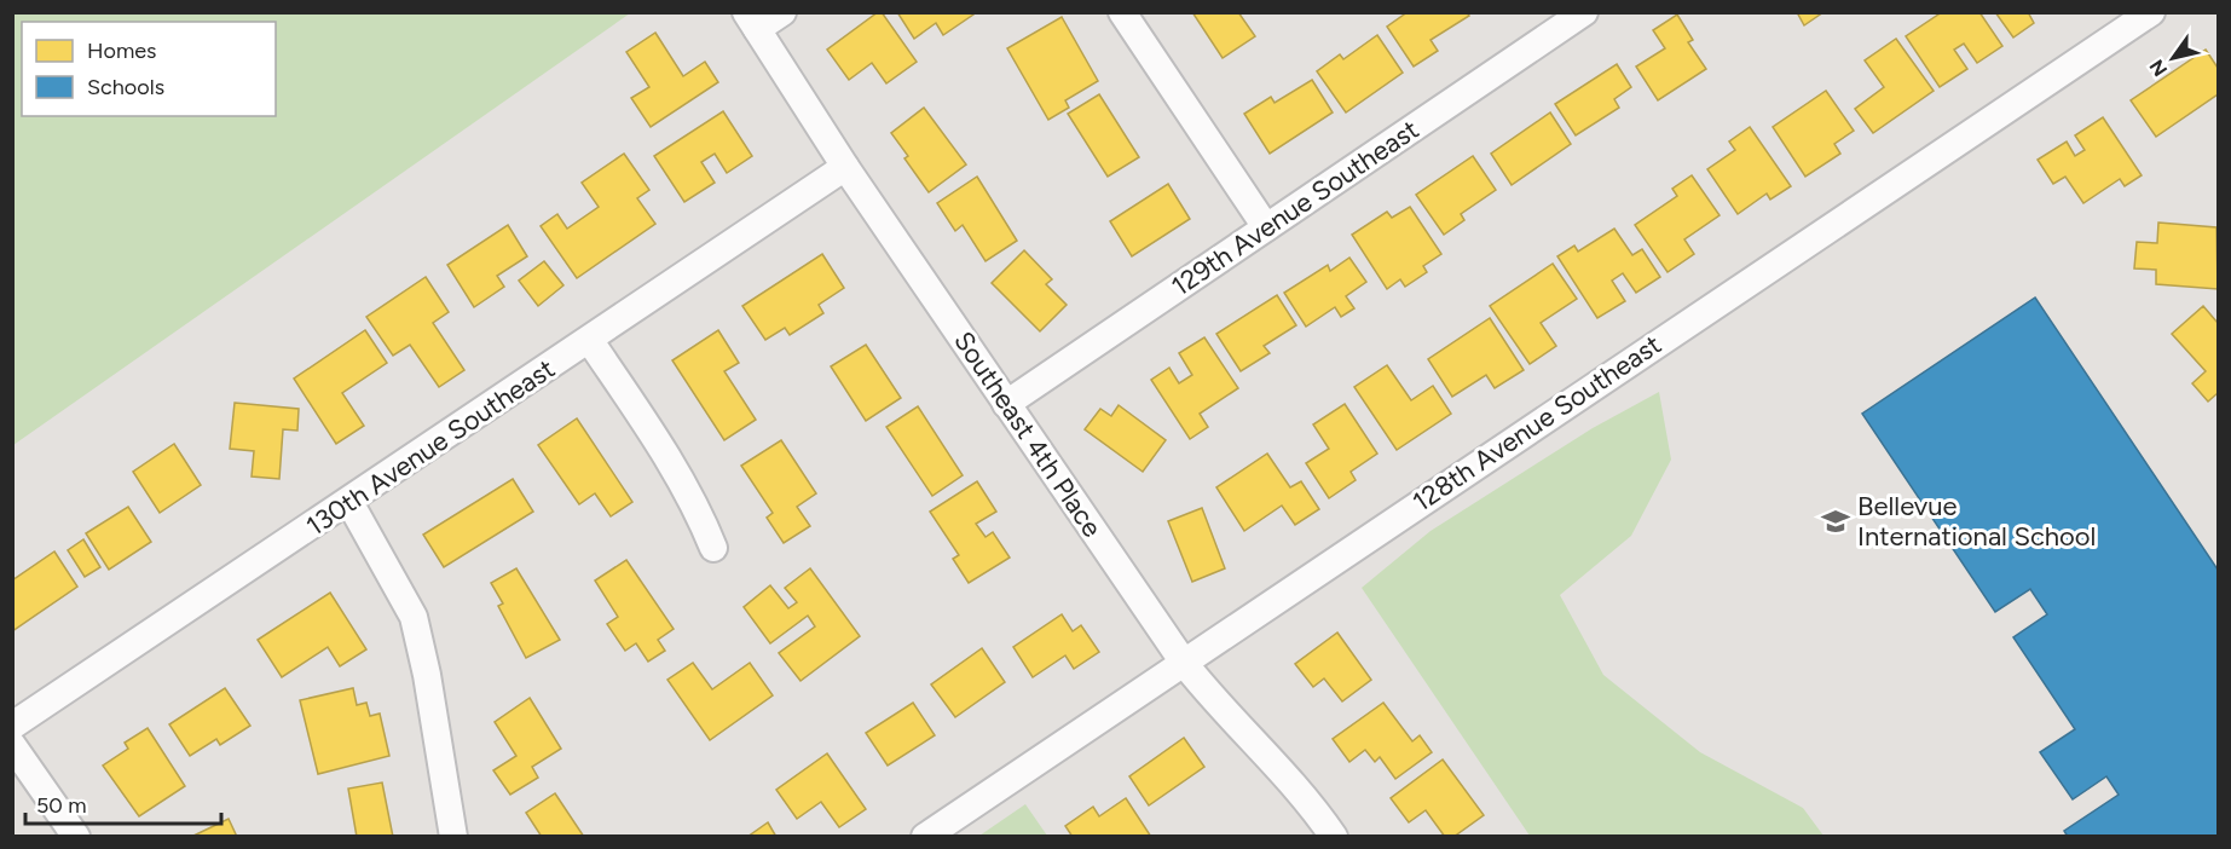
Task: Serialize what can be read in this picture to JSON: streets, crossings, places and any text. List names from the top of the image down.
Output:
{
  "streets": {
    "street": [
      "129th Avenue Southeast",
      "128th Avenue Southeast",
      "Southeast 4th Place",
      "130th Avenue Southeast"
    ]
  },
  "crossings": [
    ["129th Avenue Southeast", "Southeast 4th Place"],
    ["128th Avenue Southeast", "Southeast 4th Place"],
    ["Southeast 4th Place", "130th Avenue Southeast"]
  ],
  "places": {
    "school or university": ["Bellevue International School"]
  },
  "legend": ["Homes", "Schools"],
  "scale_bar": "50 m",
  "north": "bottom left"
}
